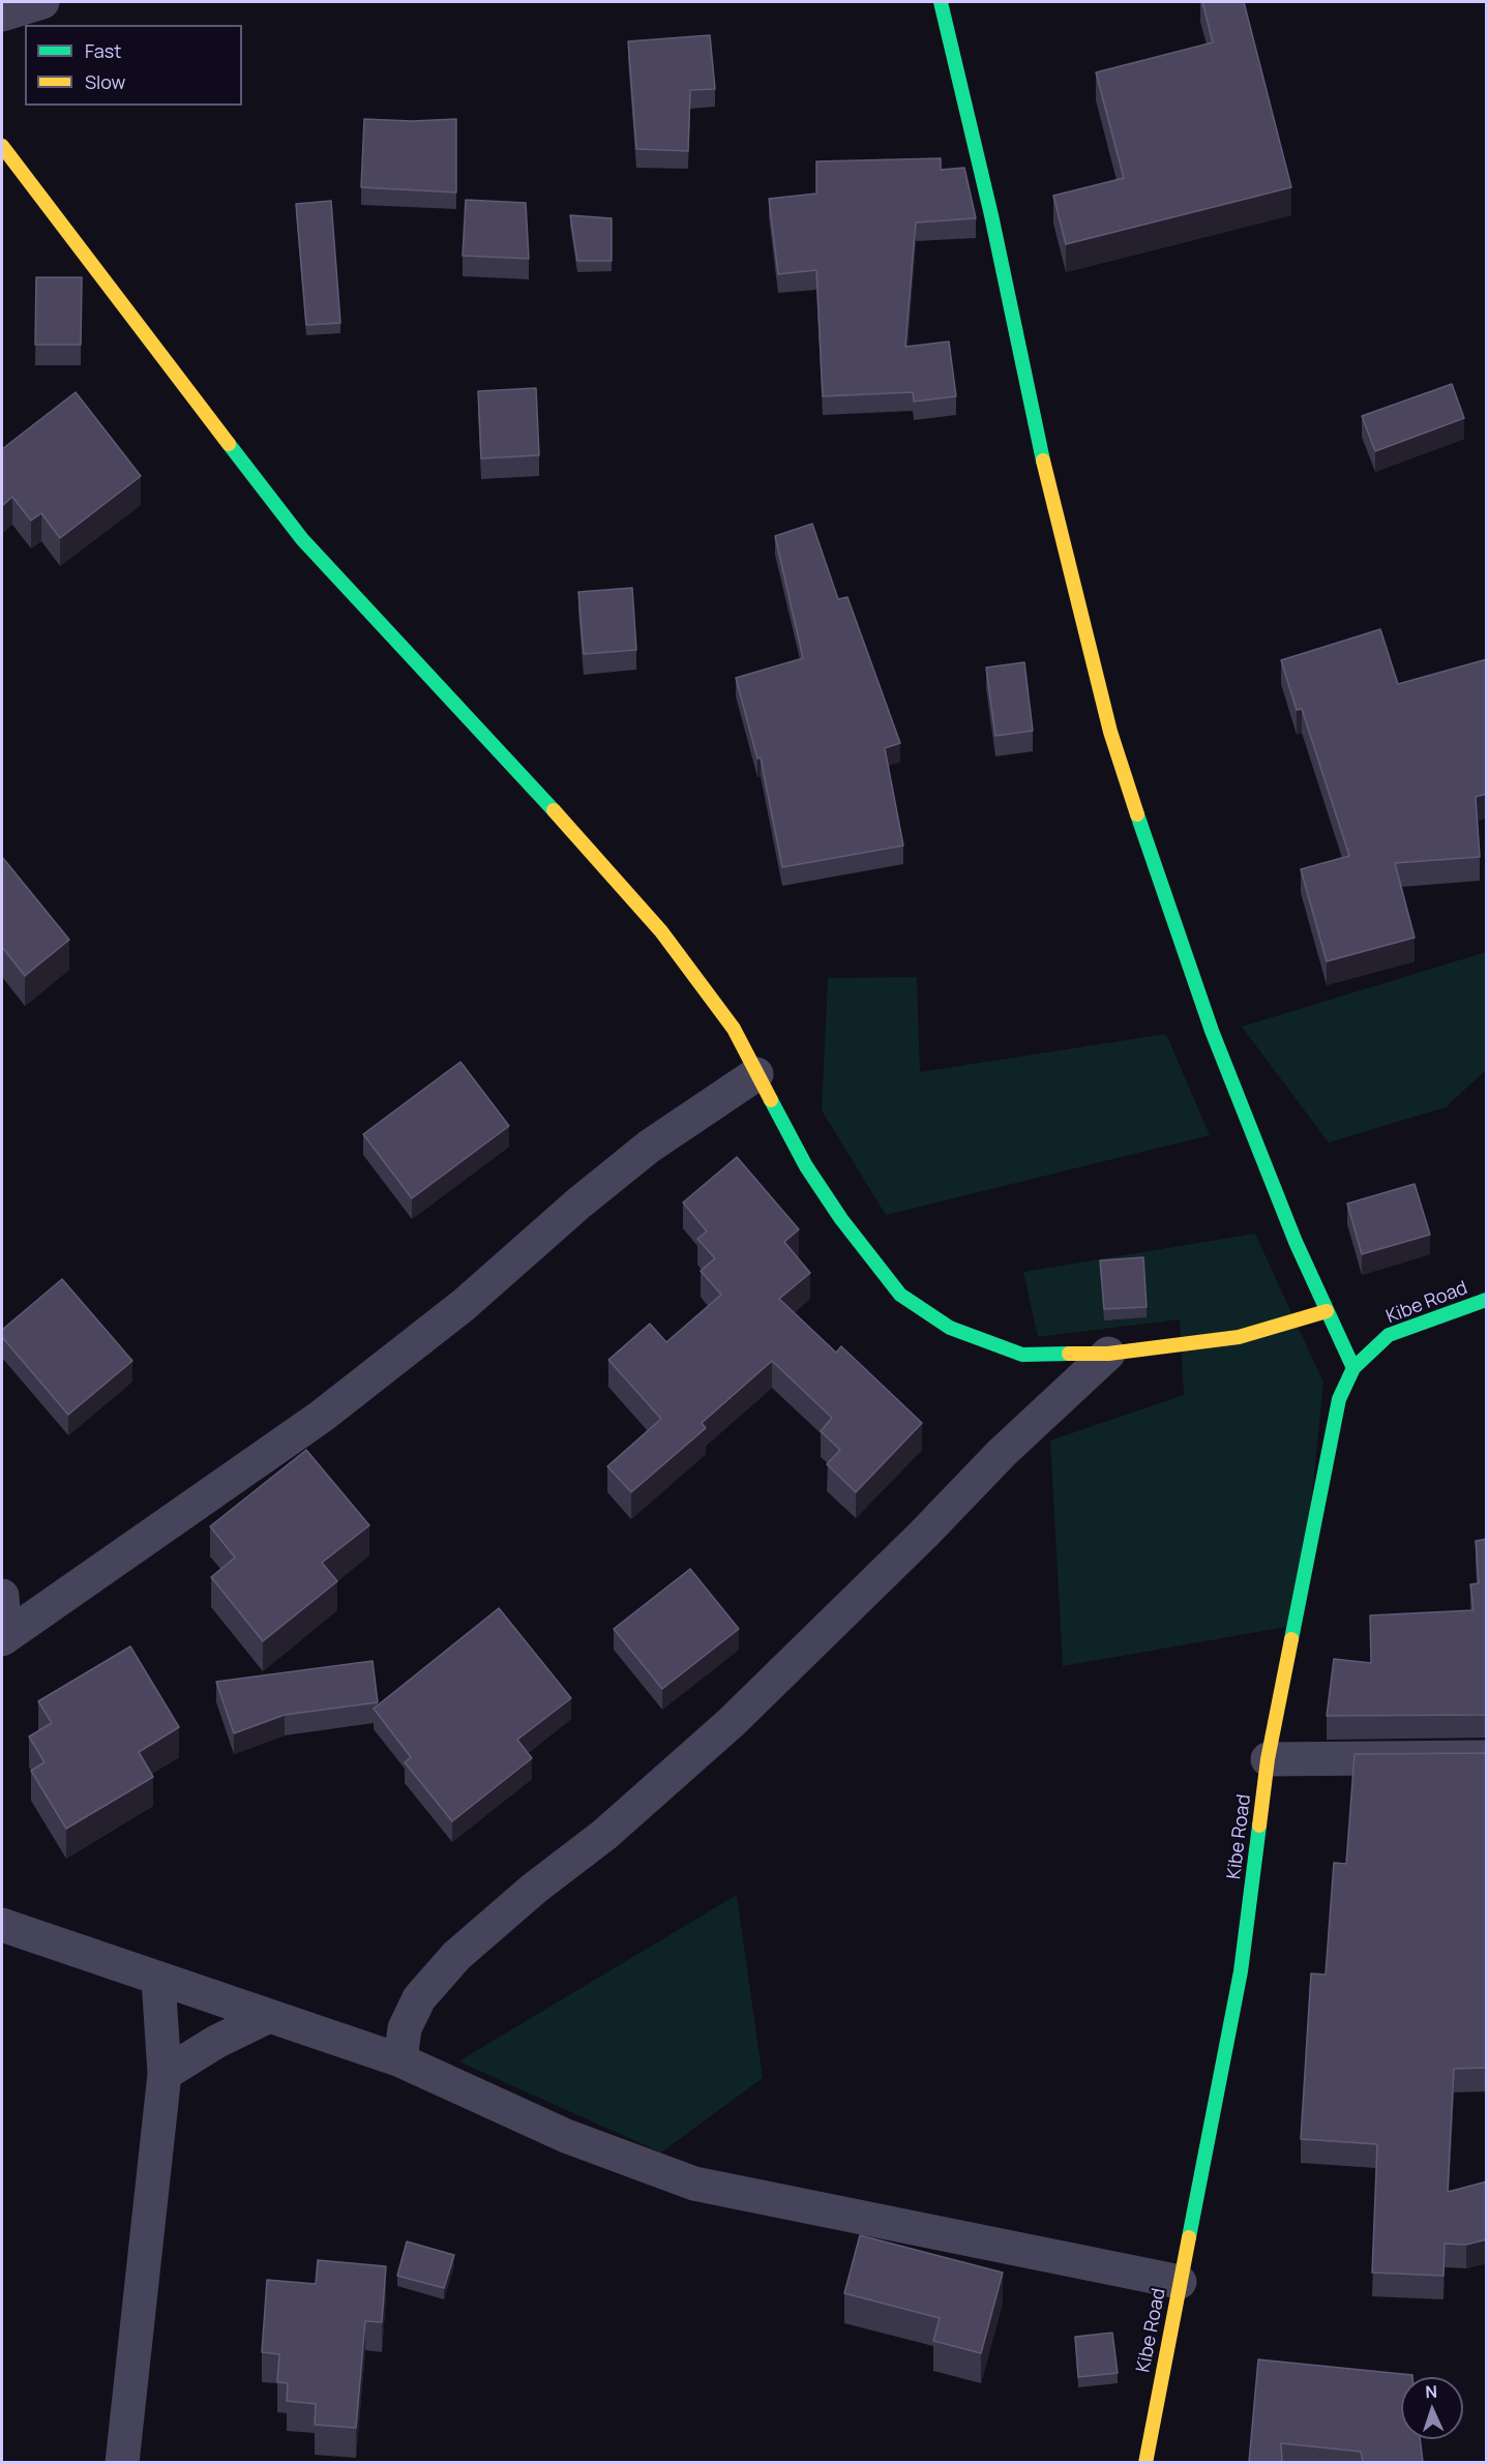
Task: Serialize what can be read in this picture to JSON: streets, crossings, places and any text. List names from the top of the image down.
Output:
{
  "streets": {
    "street": ["Kibe Road"]
  },
  "legend": ["Fast", "Slow"],
  "north": "top"
}
